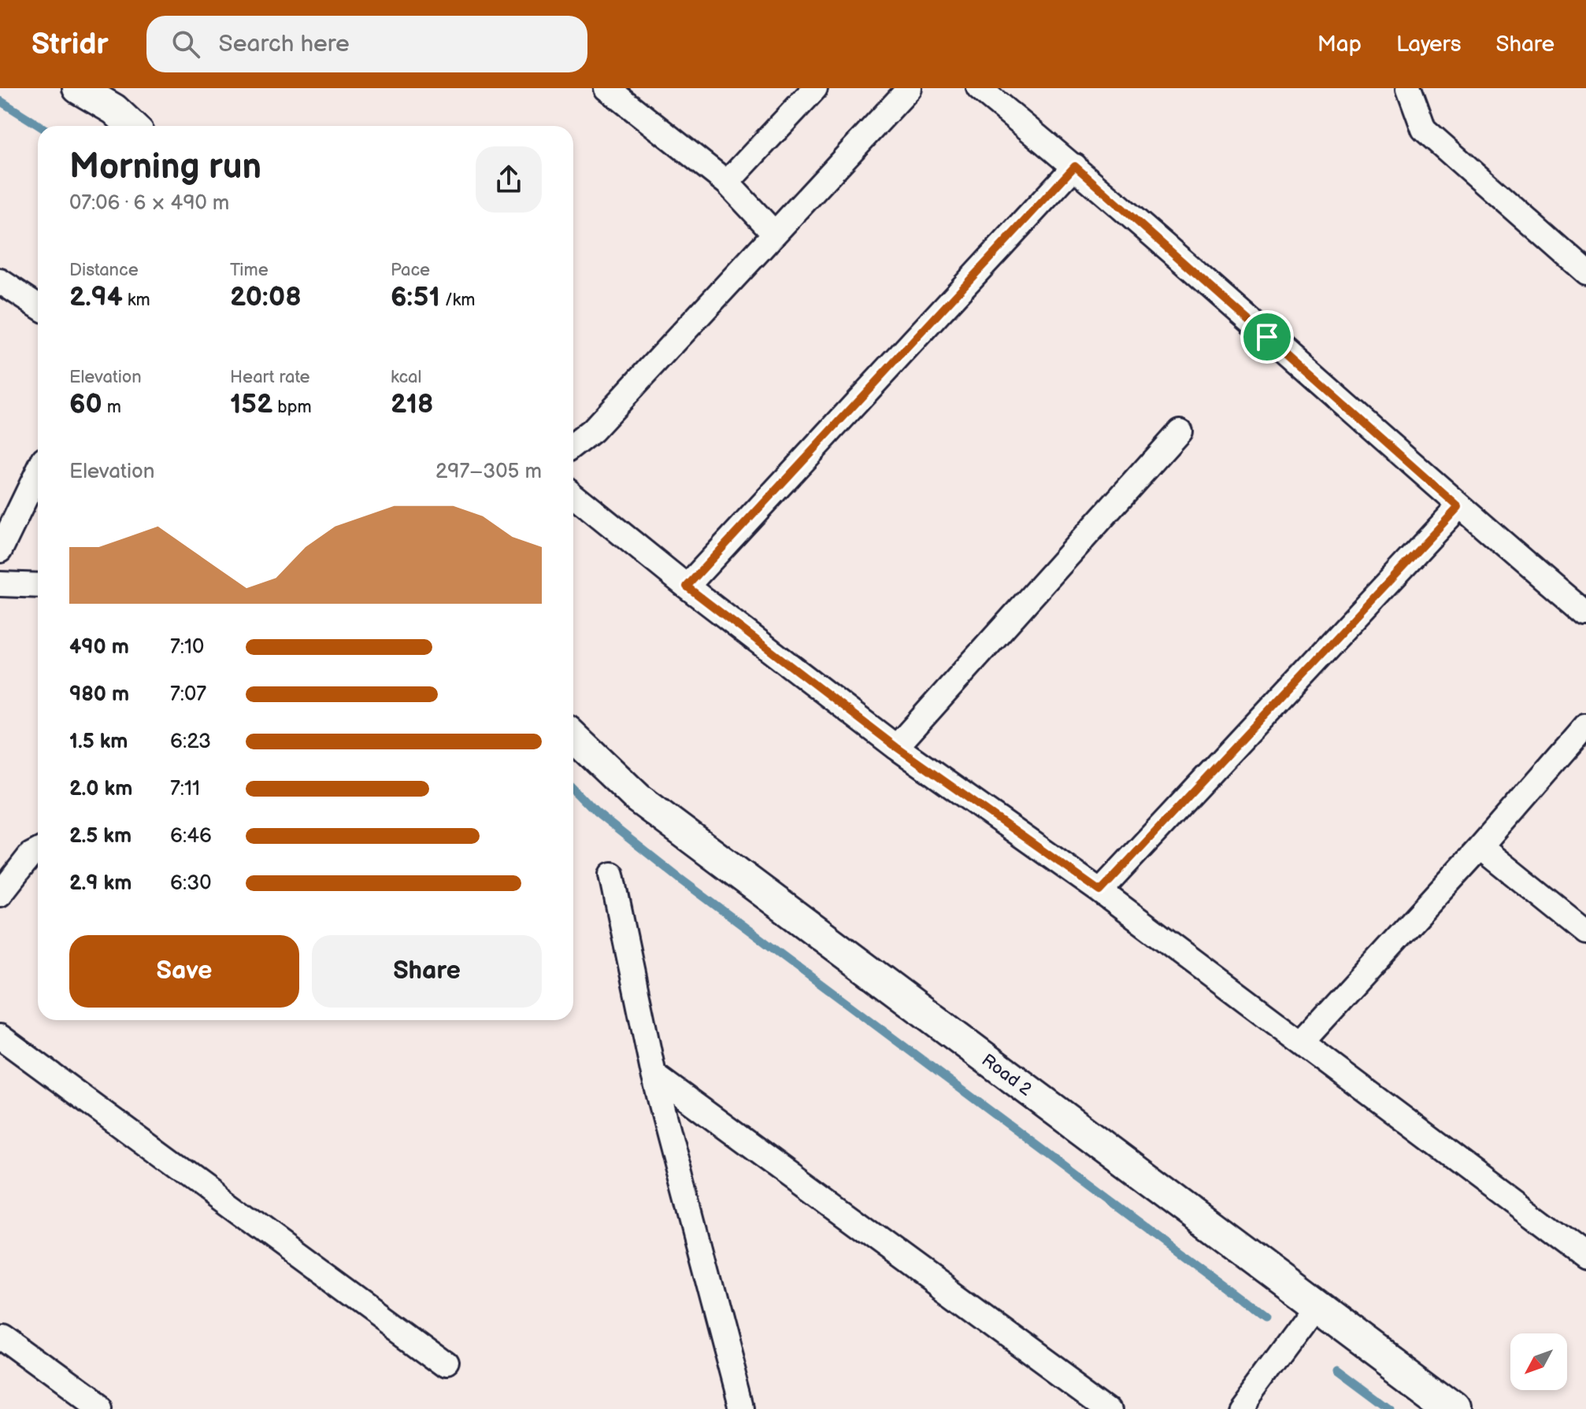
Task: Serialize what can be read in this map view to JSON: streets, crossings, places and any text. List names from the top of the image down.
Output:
{
  "streets": {
    "street": ["Road 2"]
  },
  "north": "bottom left",
  "page": {
    "header": "Stridr",
    "search": "Search here",
    "nav": ["Map", "Layers", "Share"],
    "heading": ["Morning run", "07:06 · 6 × 490 m"],
    "stats": [
      ["Distance", "2.94 km"],
      ["Time", "20:08"],
      ["Pace", "6:51 /km"],
      ["Elevation", "60 m"],
      ["Heart rate", "152 bpm"],
      ["kcal", "218"]
    ],
    "chart": ["Elevation", "297–305 m"],
    "list": [
      {
        "name": "490 m",
        "note": "7:10"
      },
      {
        "name": "980 m",
        "note": "7:07"
      },
      {
        "name": "1.5 km",
        "note": "6:23"
      },
      {
        "name": "2.0 km",
        "note": "7:11"
      },
      {
        "name": "2.5 km",
        "note": "6:46"
      },
      {
        "name": "2.9 km",
        "note": "6:30"
      }
    ],
    "buttons": ["Save", "Share"]
  }
}
